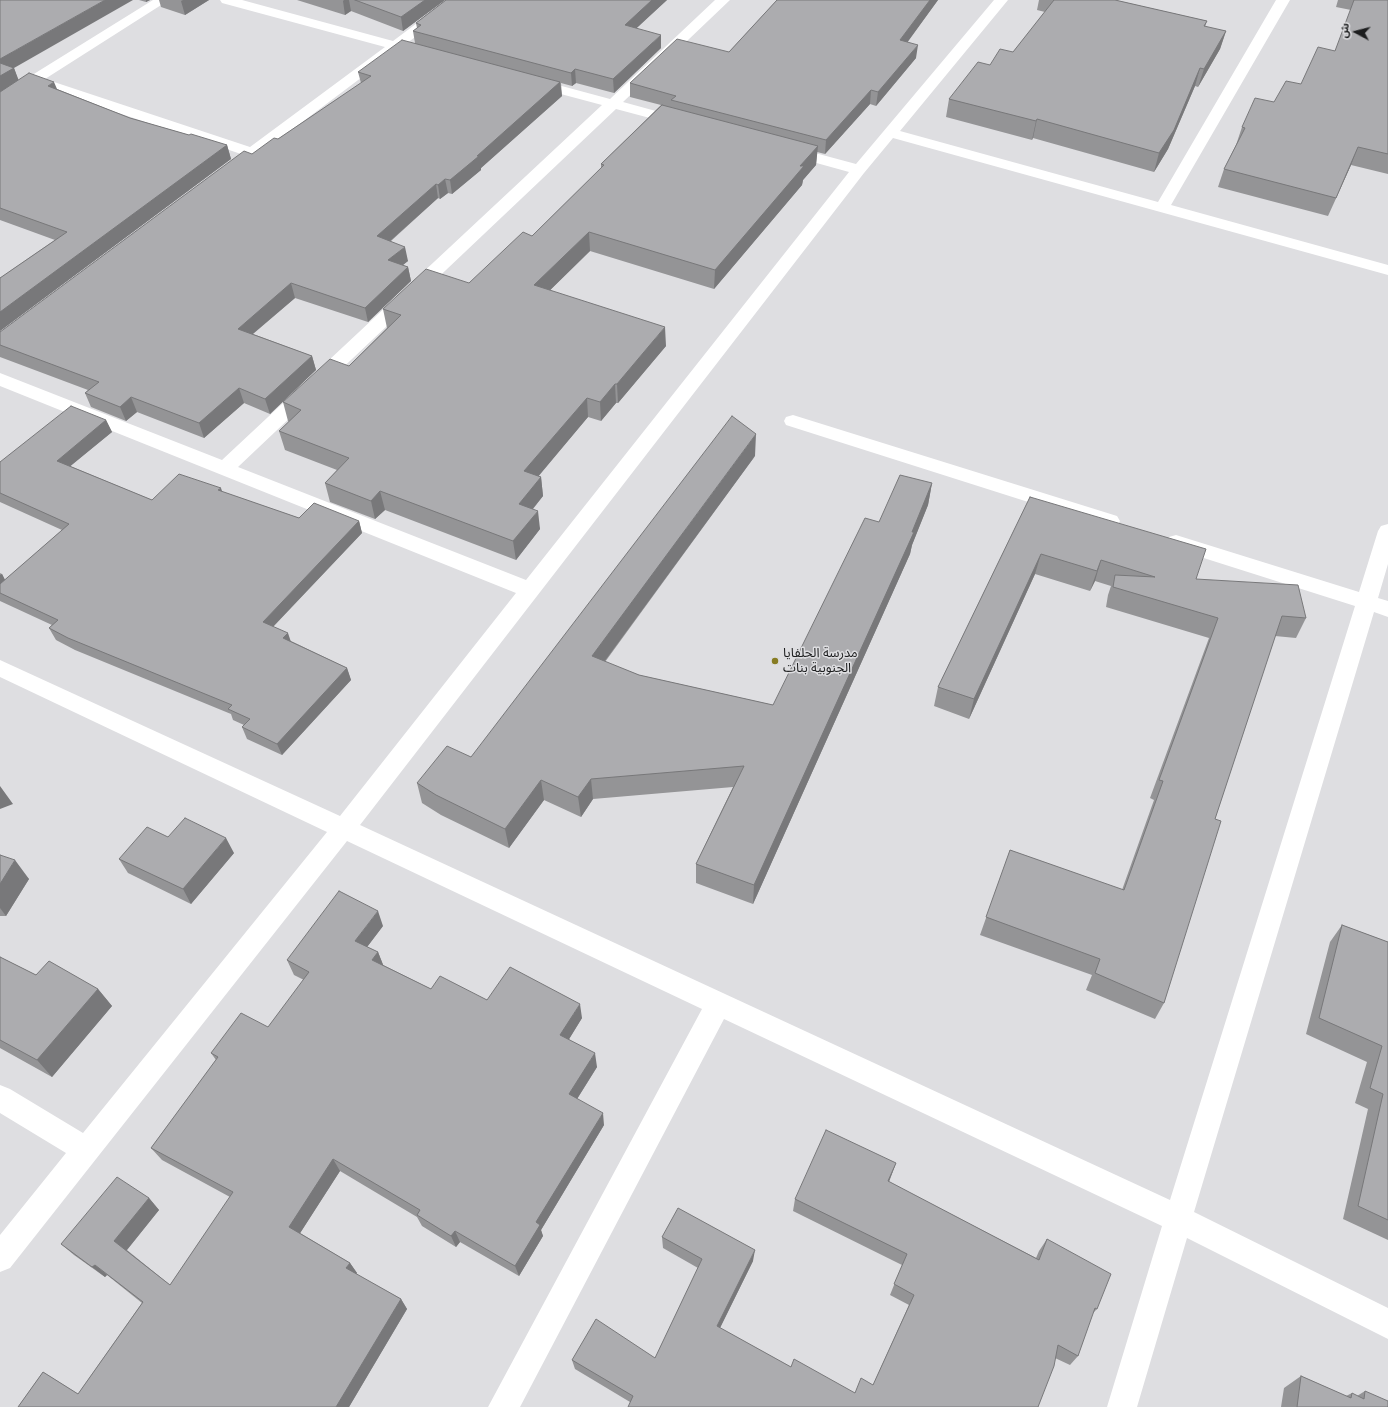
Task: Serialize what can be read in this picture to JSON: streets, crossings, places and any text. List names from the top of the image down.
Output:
{
  "places": ["مدرسة الحلفايا الجنوبية بنات"],
  "north": "left"
}
